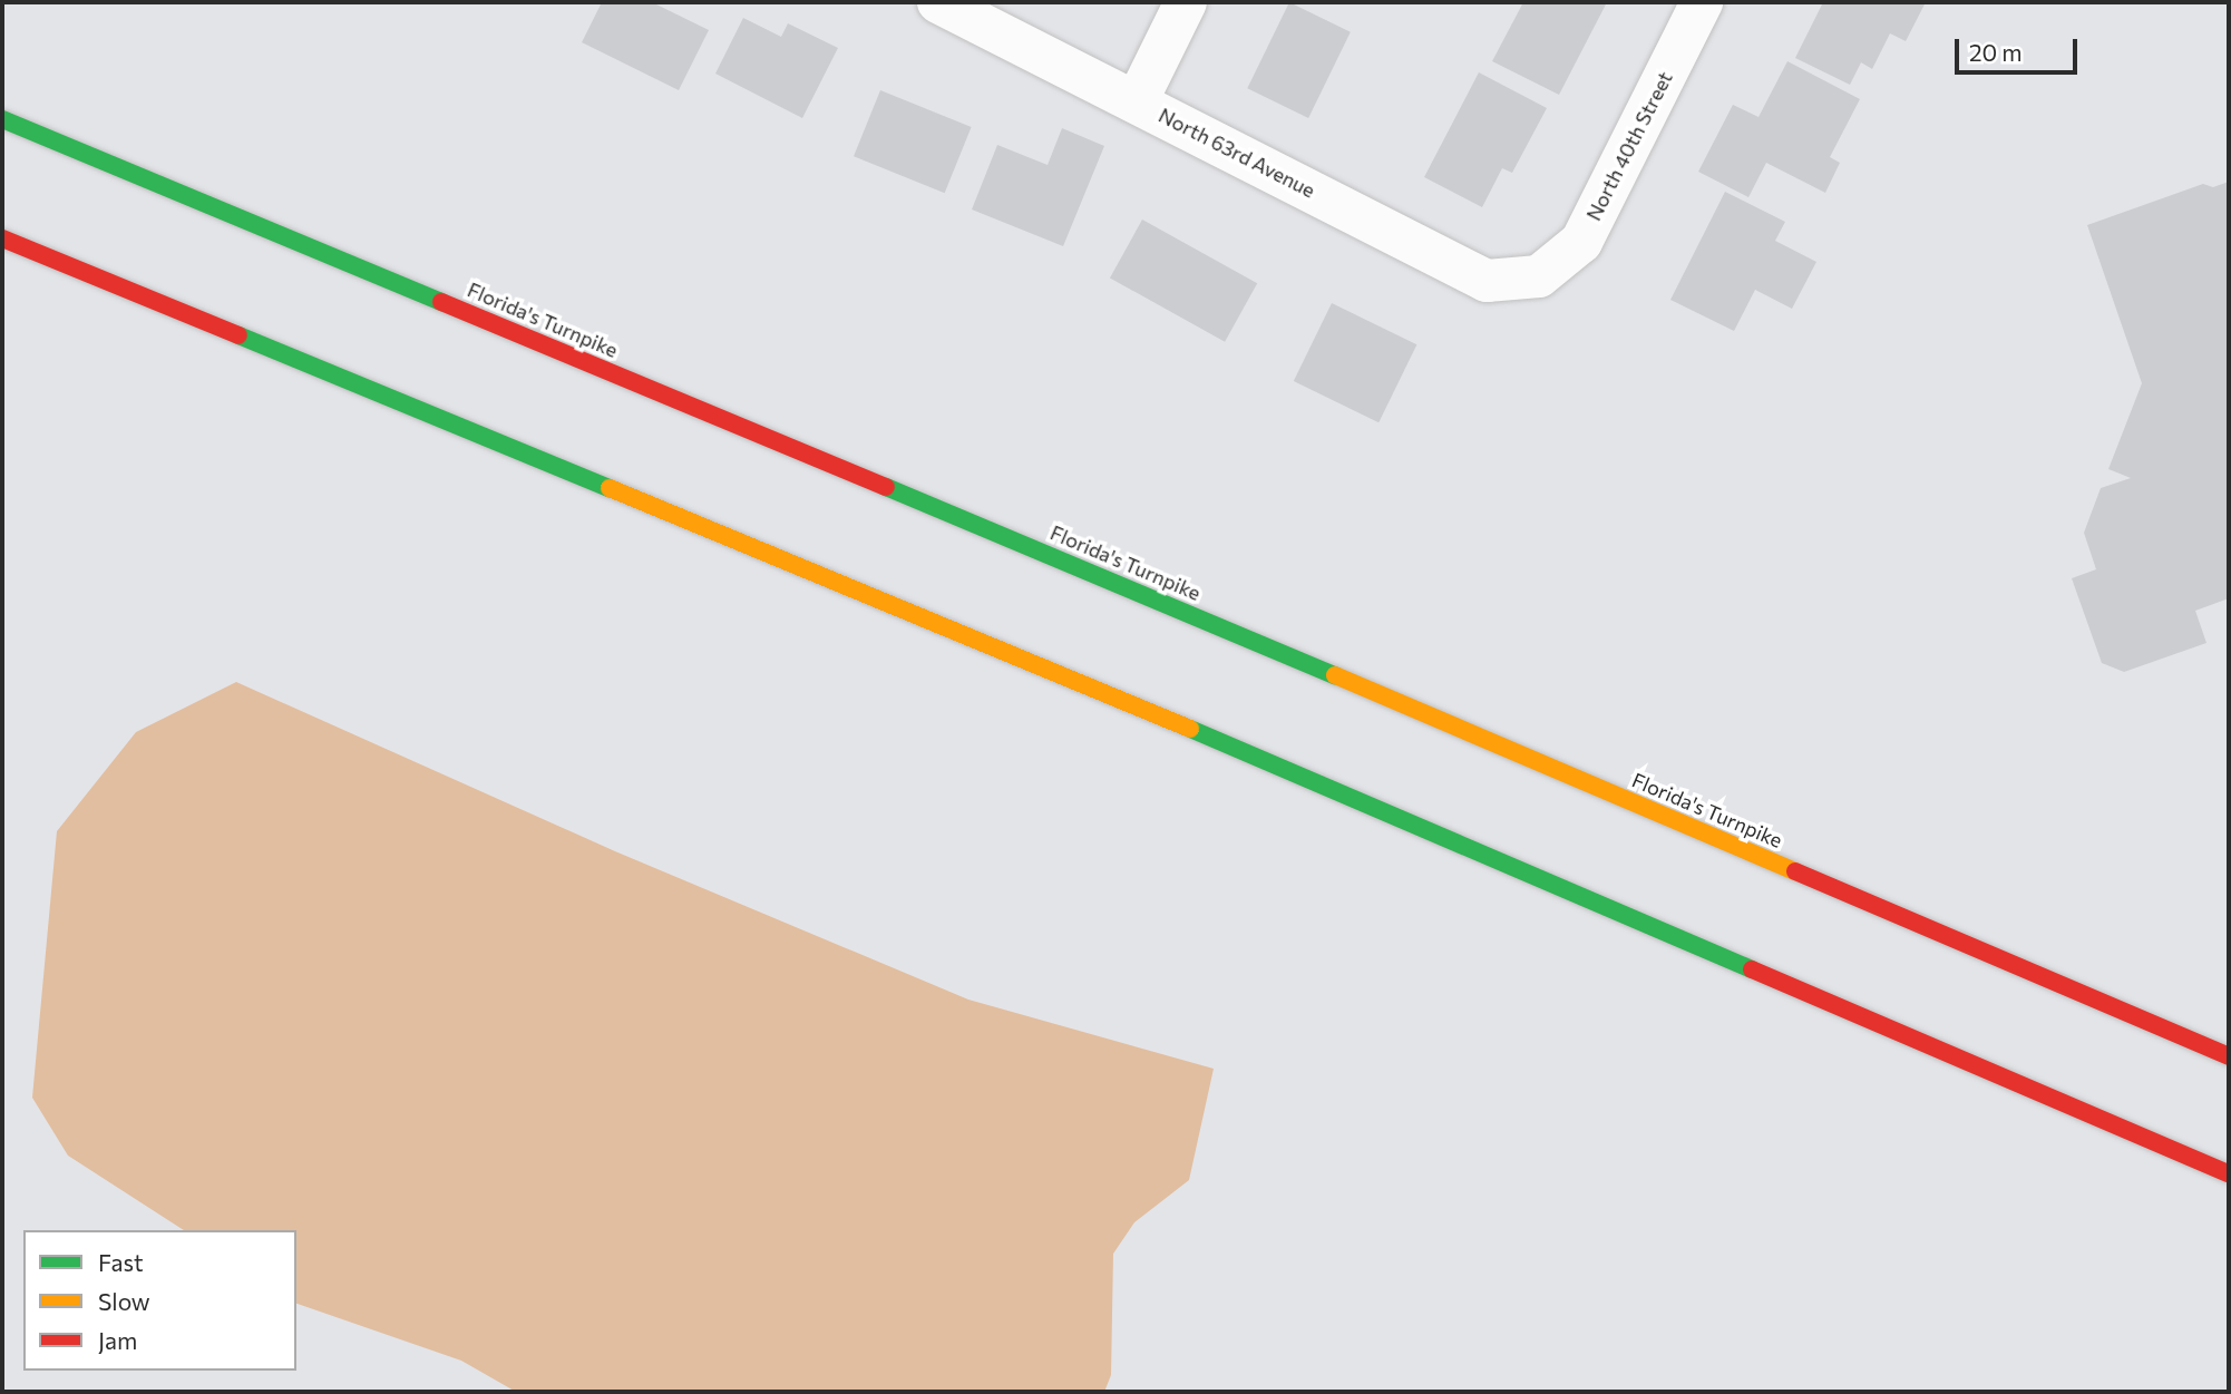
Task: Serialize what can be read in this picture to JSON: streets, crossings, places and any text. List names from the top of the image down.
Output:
{
  "streets": {
    "highway": ["Florida's Turnpike"],
    "street": ["North 40th Street", "North 63rd Avenue"]
  },
  "crossings": [
    ["North 40th Street", "North 63rd Avenue"]
  ],
  "legend": ["Fast", "Slow", "Jam"],
  "scale_bar": "20 m"
}
